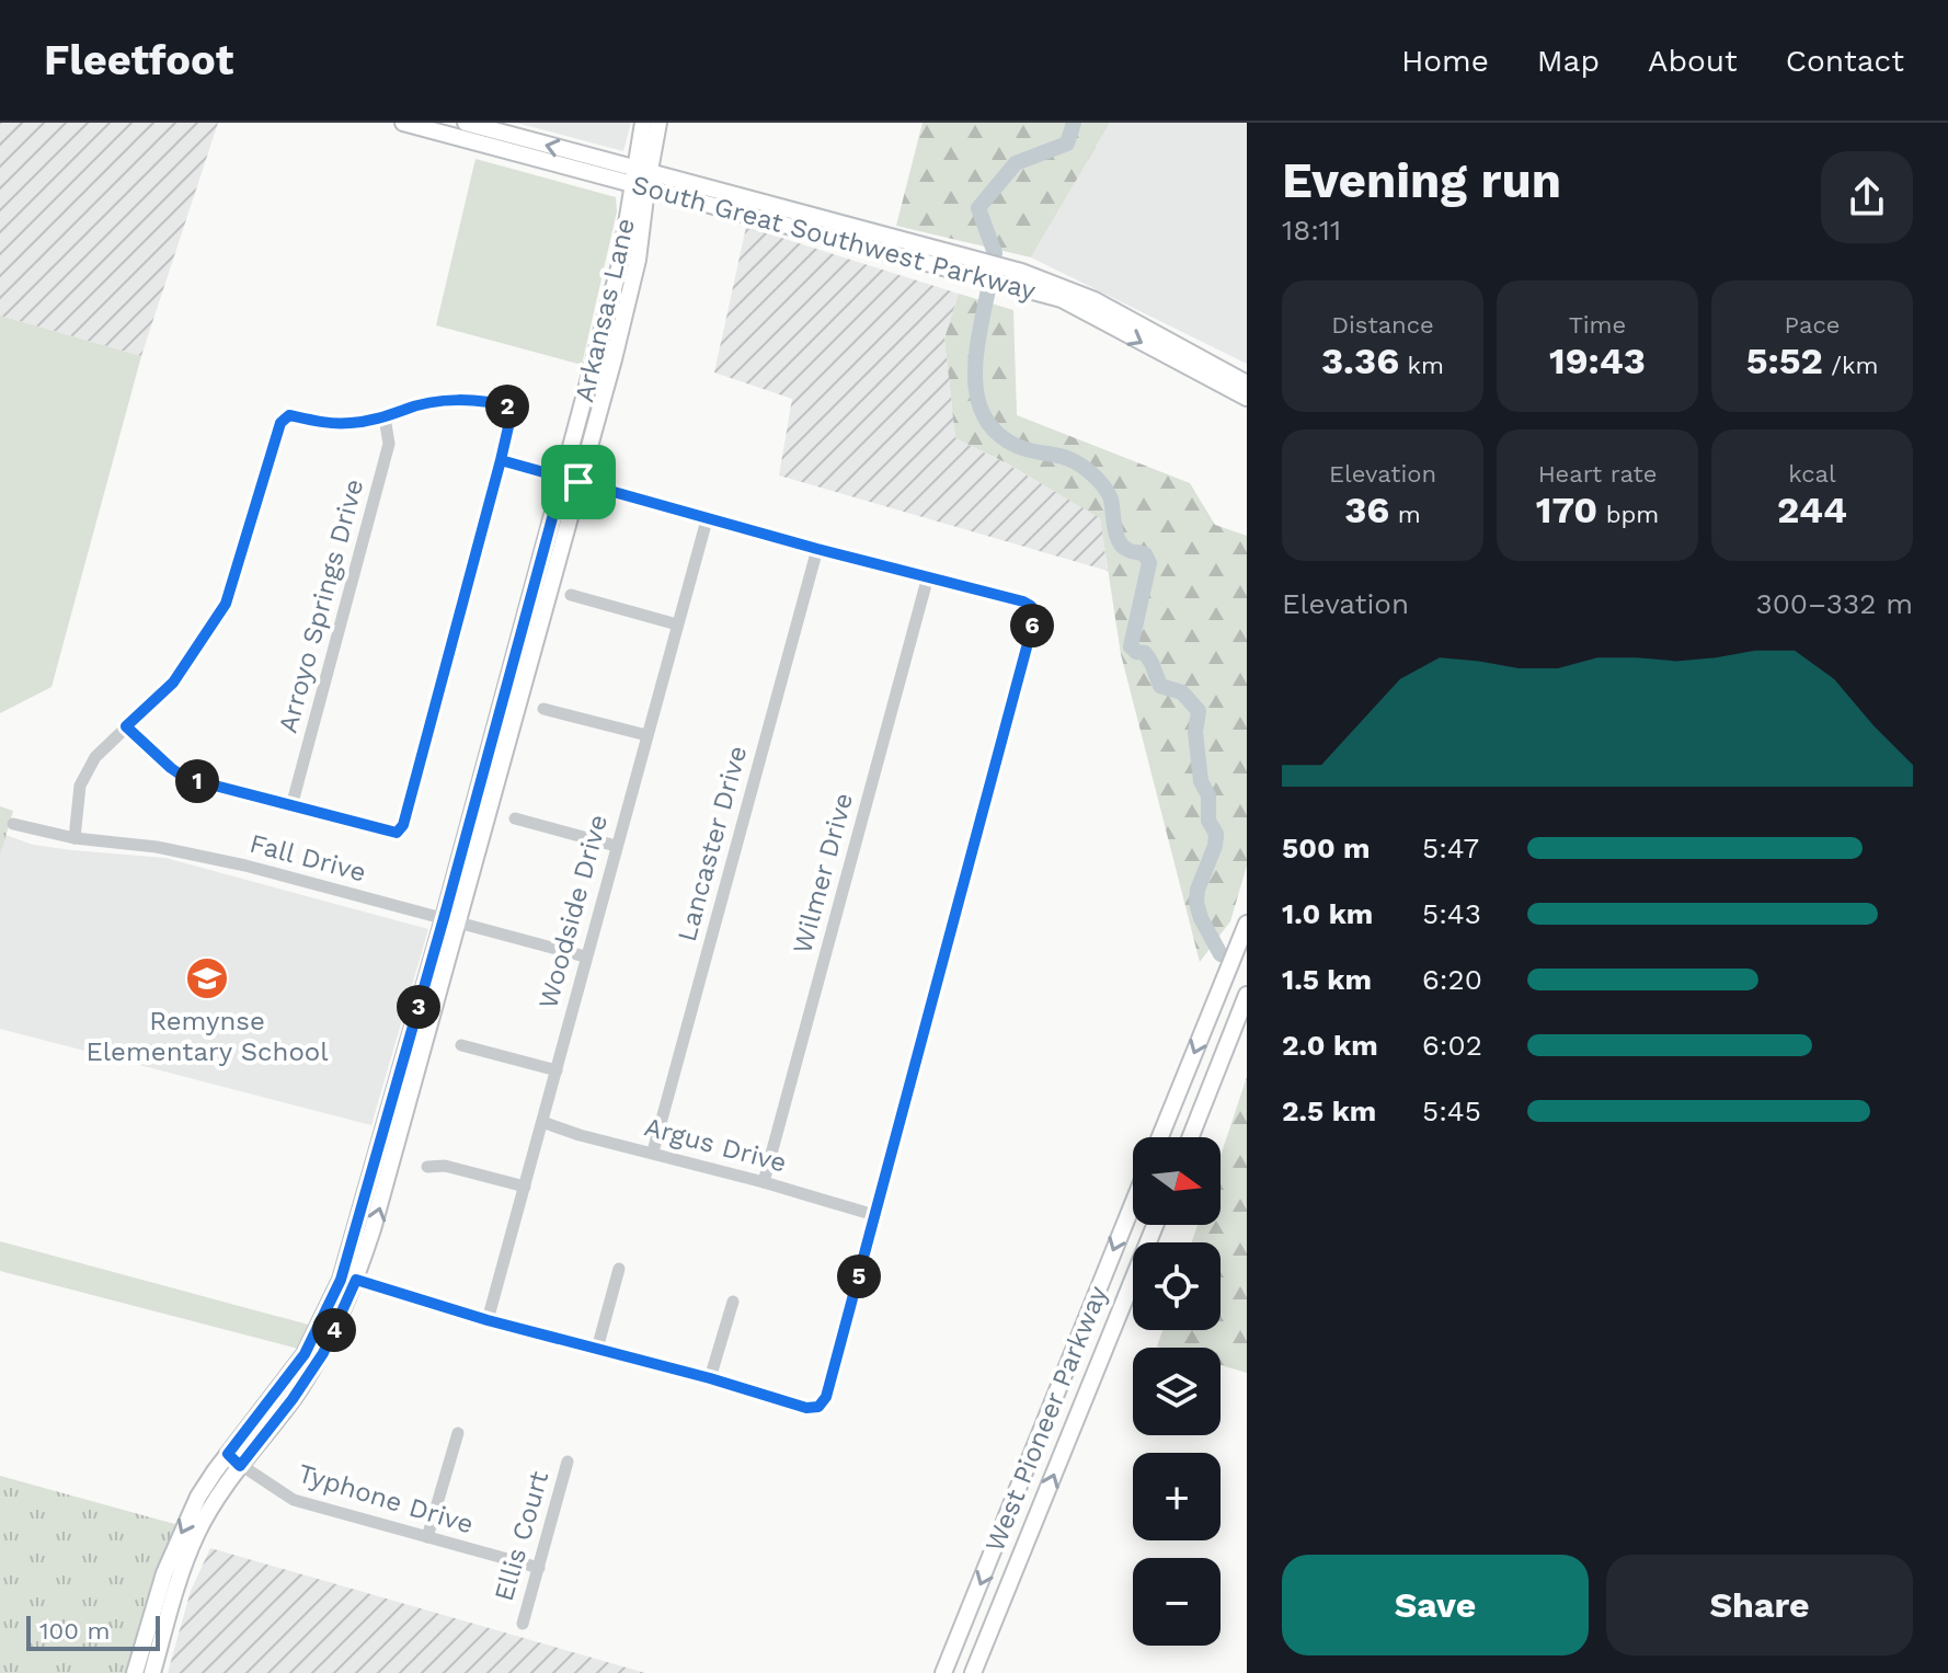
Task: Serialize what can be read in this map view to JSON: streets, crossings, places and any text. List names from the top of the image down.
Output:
{
  "streets": {
    "main road": ["South Great Southwest Parkway", "Arkansas Lane", "West Pioneer Parkway"],
    "street": [
      "Arroyo Springs Drive",
      "Lancaster Drive",
      "Fall Drive",
      "Wilmer Drive",
      "Woodside Drive",
      "Argus Drive",
      "Typhone Drive",
      "Ellis Court"
    ]
  },
  "crossings": [
    ["South Great Southwest Parkway", "Arkansas Lane"],
    ["Arkansas Lane", "Fall Drive"],
    ["Arkansas Lane", "Typhone Drive"],
    ["Lancaster Drive", "Argus Drive"],
    ["Fall Drive", "Woodside Drive"],
    ["Wilmer Drive", "Argus Drive"],
    ["Woodside Drive", "Argus Drive"],
    ["Typhone Drive", "Ellis Court"]
  ],
  "places": {
    "school or university": ["Remynse Elementary School"]
  },
  "scale_bar": "100 m",
  "north": "right",
  "page": {
    "header": "Fleetfoot",
    "nav": [
      "Home",
      "Map",
      "About",
      "Contact"
    ],
    "heading": ["Evening run", "18:11"],
    "stats": [
      ["Distance", "3.36 km"],
      ["Time", "19:43"],
      ["Pace", "5:52 /km"],
      ["Elevation", "36 m"],
      ["Heart rate", "170 bpm"],
      ["kcal", "244"]
    ],
    "pins": [
      "2",
      "6",
      "1",
      "3",
      "5",
      "4"
    ],
    "chart": ["Elevation", "300–332 m"],
    "list": [
      {
        "name": "500 m",
        "note": "5:47"
      },
      {
        "name": "1.0 km",
        "note": "5:43"
      },
      {
        "name": "1.5 km",
        "note": "6:20"
      },
      {
        "name": "2.0 km",
        "note": "6:02"
      },
      {
        "name": "2.5 km",
        "note": "5:45"
      }
    ],
    "map_buttons": ["+", "−"],
    "buttons": ["Save", "Share"],
    "scale": "100 m"
  }
}
